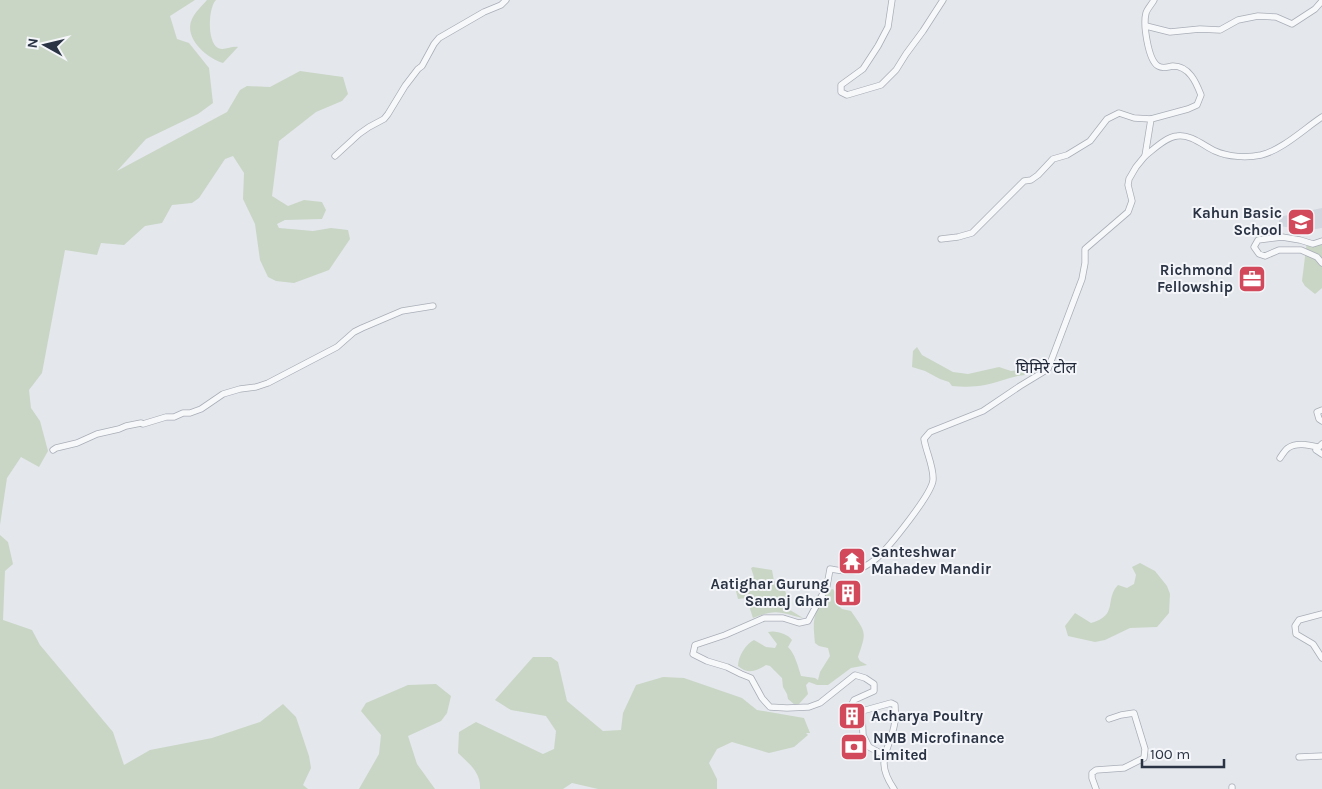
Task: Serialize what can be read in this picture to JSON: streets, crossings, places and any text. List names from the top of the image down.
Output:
{
  "districts": ["घिमिरे टोल"],
  "places": {
    "school or university": ["Kahun Basic School"],
    "office": ["Richmond Fellowship"],
    "temple": ["Santeshwar Mahadev Mandir"],
    "building": ["Aatighar Gurung Samaj Ghar", "Acharya Poultry"],
    "bank": ["NMB Microfinance Limited"]
  },
  "scale_bar": "100 m",
  "north": "left"
}
